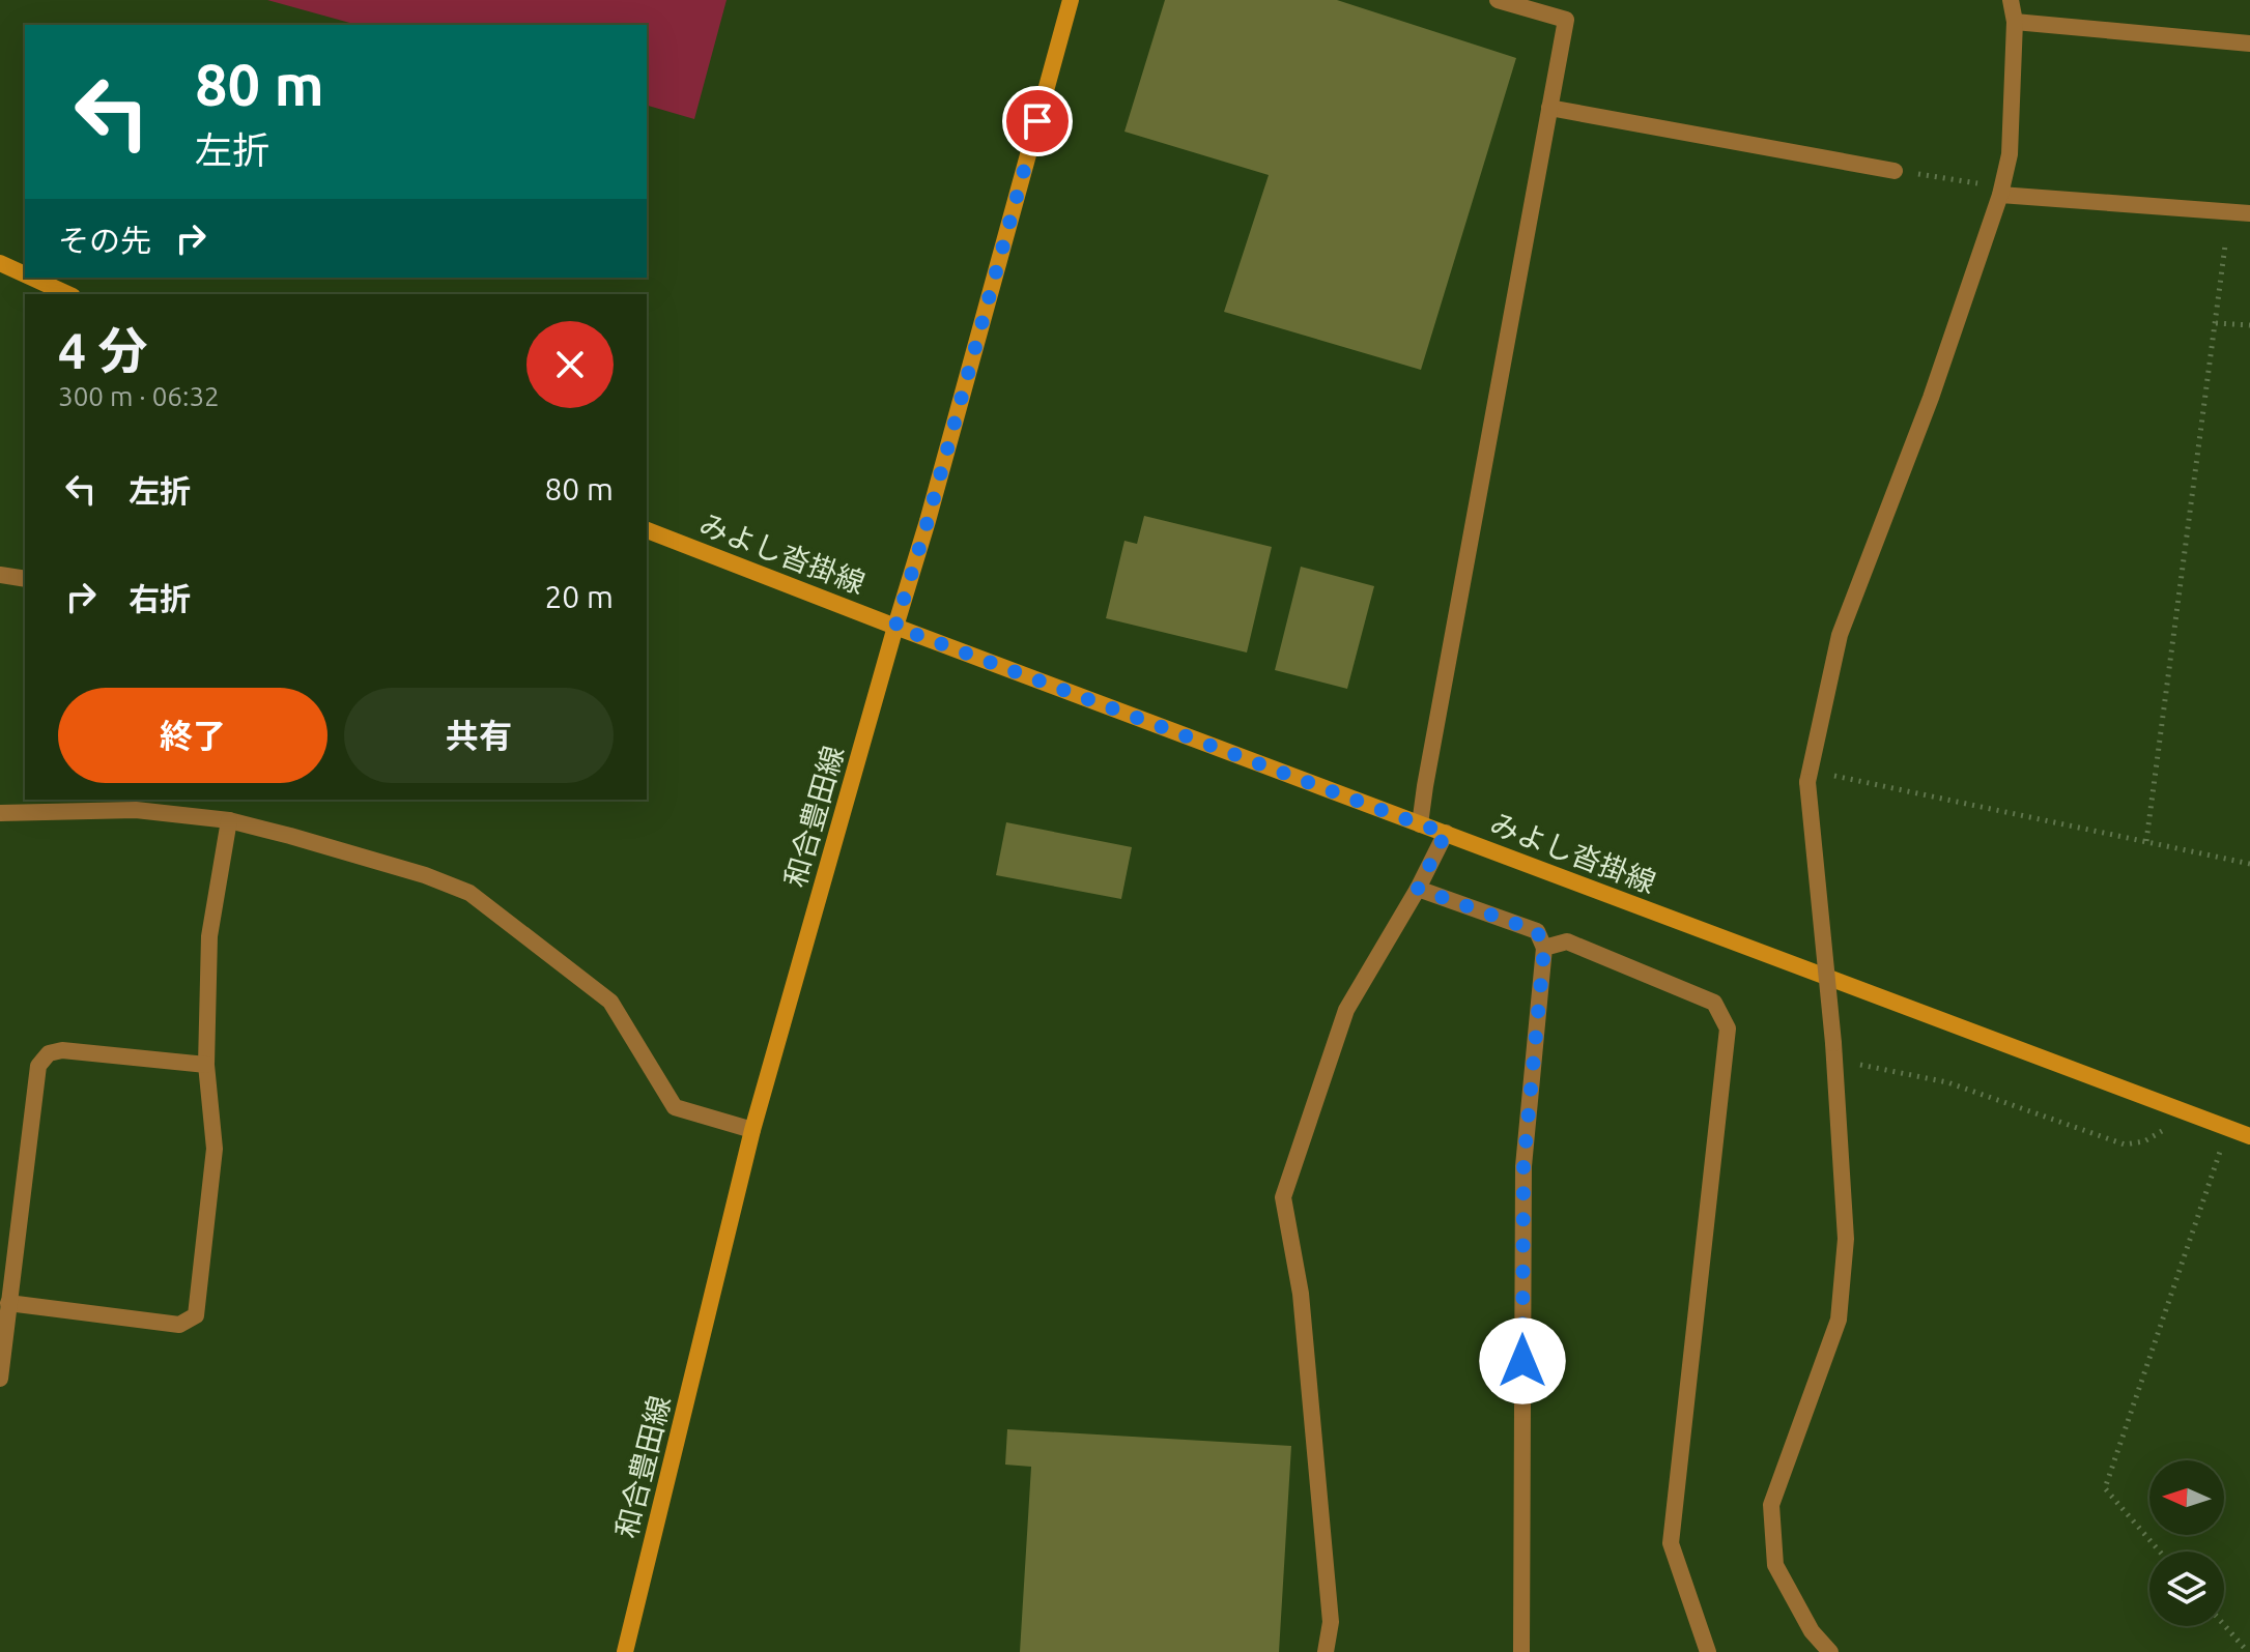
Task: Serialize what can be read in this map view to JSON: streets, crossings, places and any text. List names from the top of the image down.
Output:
{
  "streets": {
    "main road": ["みよし沓掛線", "和合豊田線"]
  },
  "crossings": [
    ["みよし沓掛線", "和合豊田線"]
  ],
  "north": "left",
  "page": {
    "turn": ["80 m", "左折"],
    "then": "その先",
    "heading": ["4 分", "300 m · 06:32"],
    "list": [
      {
        "name": "左折",
        "value": "80 m"
      },
      {
        "name": "右折",
        "value": "20 m"
      }
    ],
    "buttons": ["終了", "共有"]
  }
}
